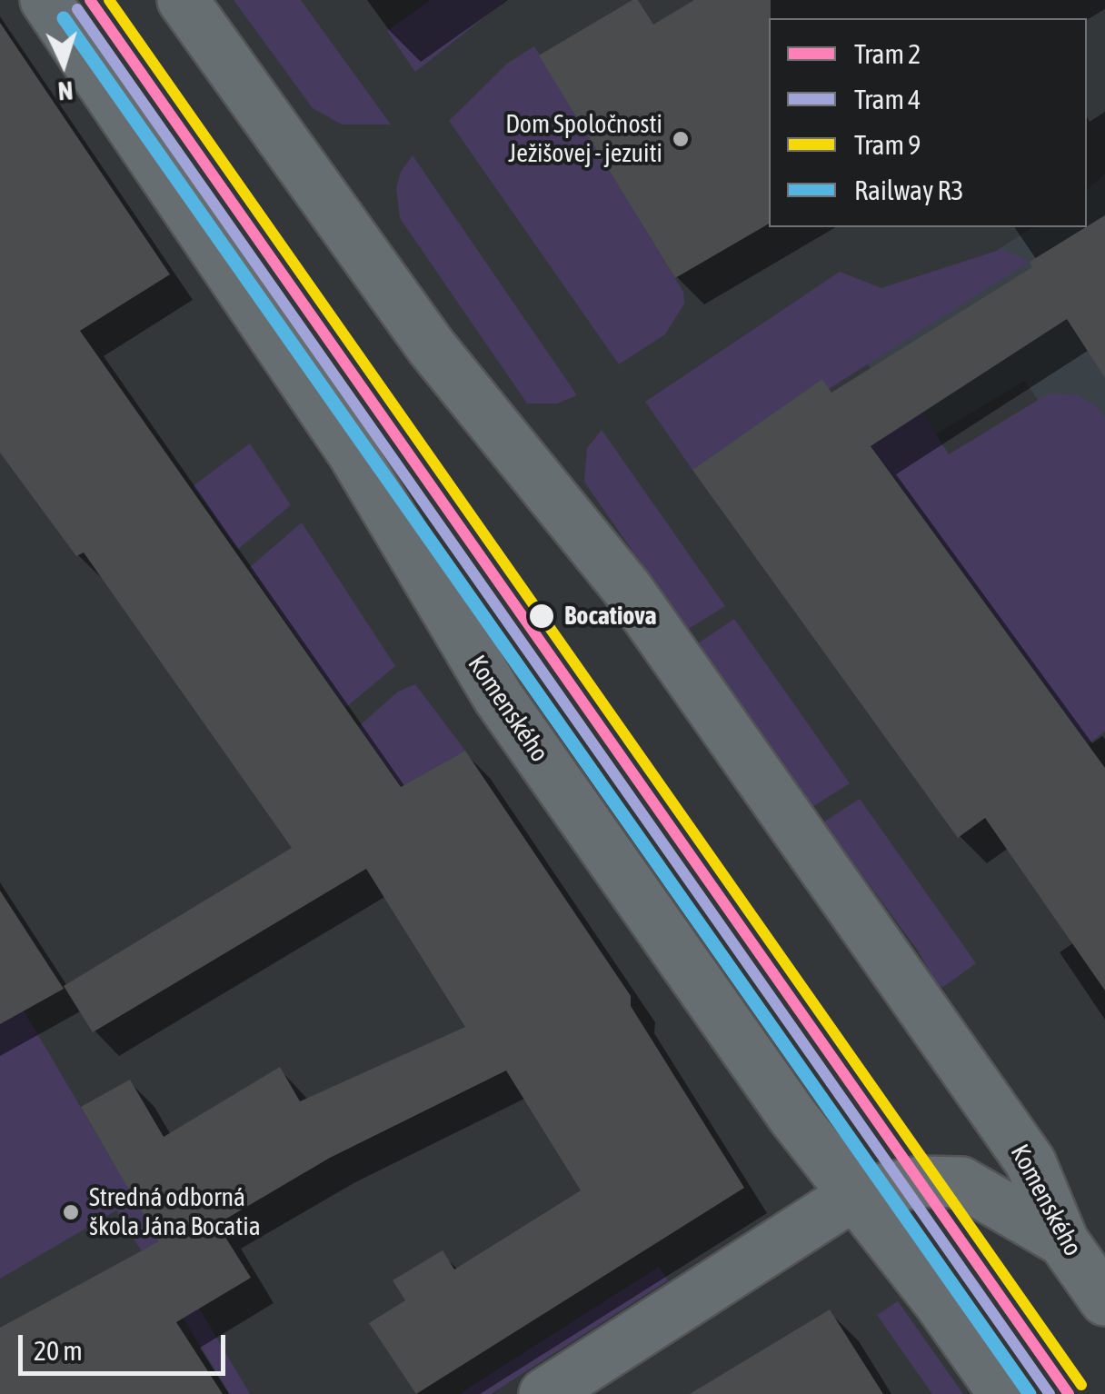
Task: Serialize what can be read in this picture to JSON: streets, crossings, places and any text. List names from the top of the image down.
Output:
{
  "streets": {
    "street": ["Komenského"]
  },
  "places": ["Dom Spoločnosti Ježišovej - jezuiti", "Bocatiova", "Stredná odborná škola Jána Bocatia"],
  "lines": [
    "tram line 2",
    "tram line 9",
    "tram line 4",
    "rail line R3"
  ],
  "legend": [
    "Tram 2",
    "Tram 4",
    "Tram 9",
    "Railway R3"
  ],
  "scale_bar": "20 m",
  "north": "bottom"
}
